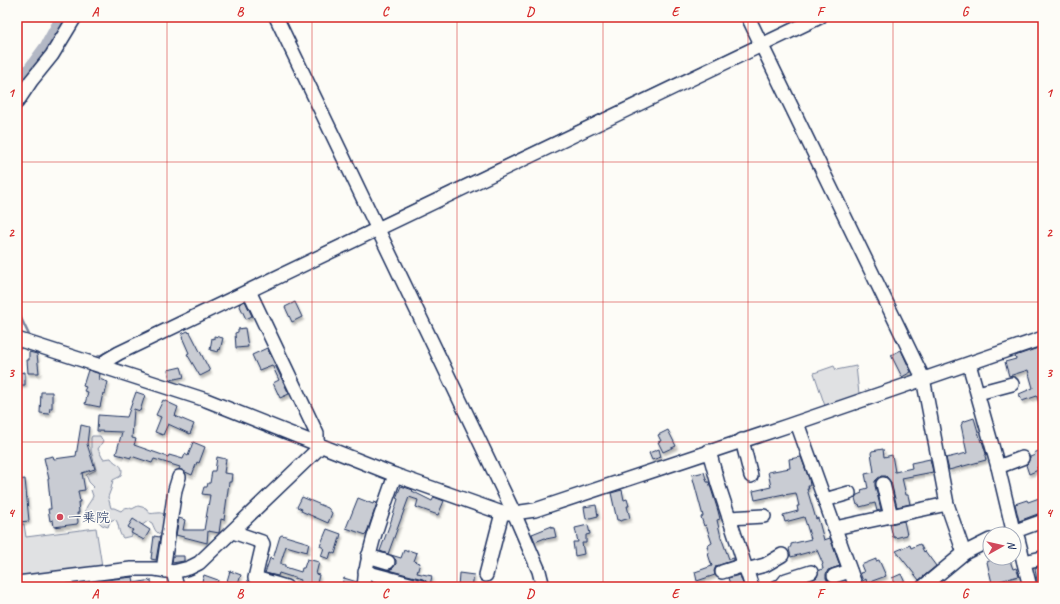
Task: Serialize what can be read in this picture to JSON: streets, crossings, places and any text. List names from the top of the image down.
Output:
{
  "places": ["一乗院"],
  "north": "right",
  "grid": {
    "columns": [
      "A",
      "B",
      "C",
      "D",
      "E",
      "F",
      "G"
    ],
    "rows": [
      "1",
      "2",
      "3",
      "4"
    ]
  }
}
